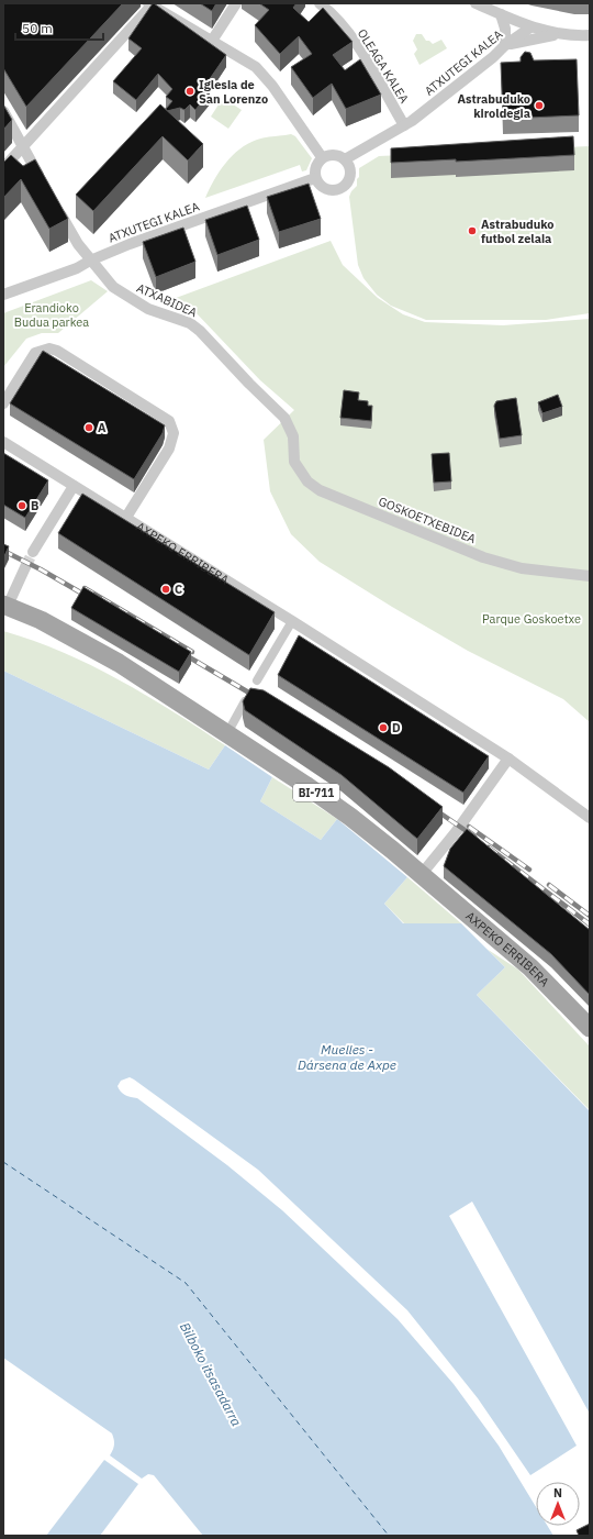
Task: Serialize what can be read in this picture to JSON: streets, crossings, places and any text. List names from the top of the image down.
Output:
{
  "streets": {
    "main road": ["AXPEKO ERRIBERA", "BI-711"],
    "street": [
      "ATXUTEGI KALEA",
      "OLEAGA KALEA",
      "ATXABIDEA",
      "GOSKOETXEBIDEA"
    ]
  },
  "crossings": [
    ["ATXUTEGI KALEA", "OLEAGA KALEA"],
    ["ATXUTEGI KALEA", "ATXABIDEA"],
    ["ATXABIDEA", "GOSKOETXEBIDEA"]
  ],
  "water": ["Muelles - Dársena de Axpe", "Bilboko itsasadarra"],
  "parks": ["Erandioko Budua parkea", "Parque Goskoetxe"],
  "places": [
    "Iglesia de San Lorenzo",
    "Astrabuduko kiroldegia",
    "Astrabuduko futbol zelaia",
    "A",
    "B",
    "C",
    "D"
  ],
  "scale_bar": "50 m",
  "north": "top"
}
